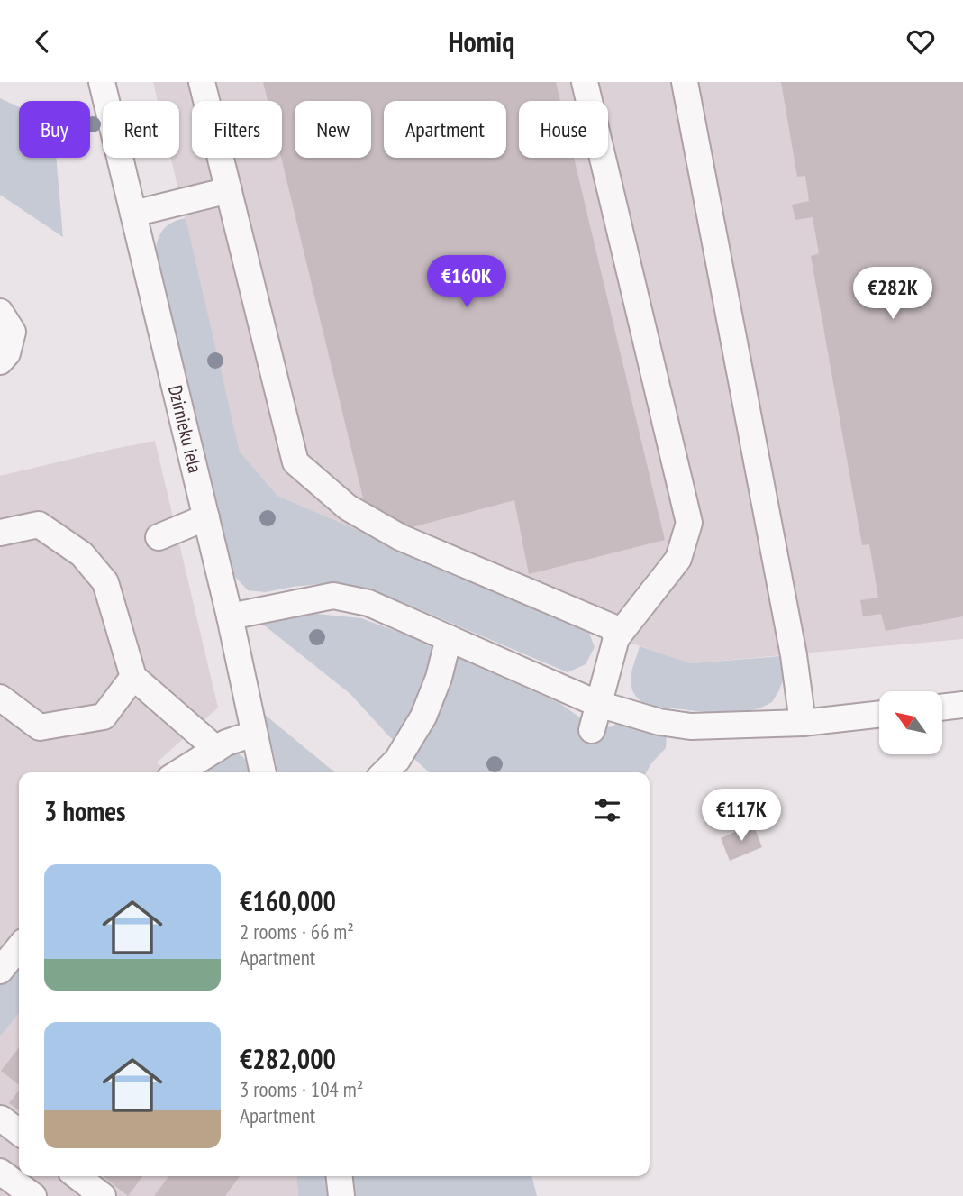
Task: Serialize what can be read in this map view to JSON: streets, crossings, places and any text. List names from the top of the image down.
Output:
{
  "streets": {
    "street": ["Dzirnieku iela"]
  },
  "north": "top left",
  "page": {
    "header": "Homiq",
    "chip": [
      "Buy",
      "Rent",
      "Filters",
      "New",
      "Apartment",
      "House"
    ],
    "price": ["€160K", "€282K", "€117K"],
    "heading": "3 homes",
    "list": [
      {
        "name": "€160,000",
        "note": "2 rooms · 66 m² · Apartment"
      },
      {
        "name": "€282,000",
        "note": "3 rooms · 104 m² · Apartment"
      }
    ]
  }
}
